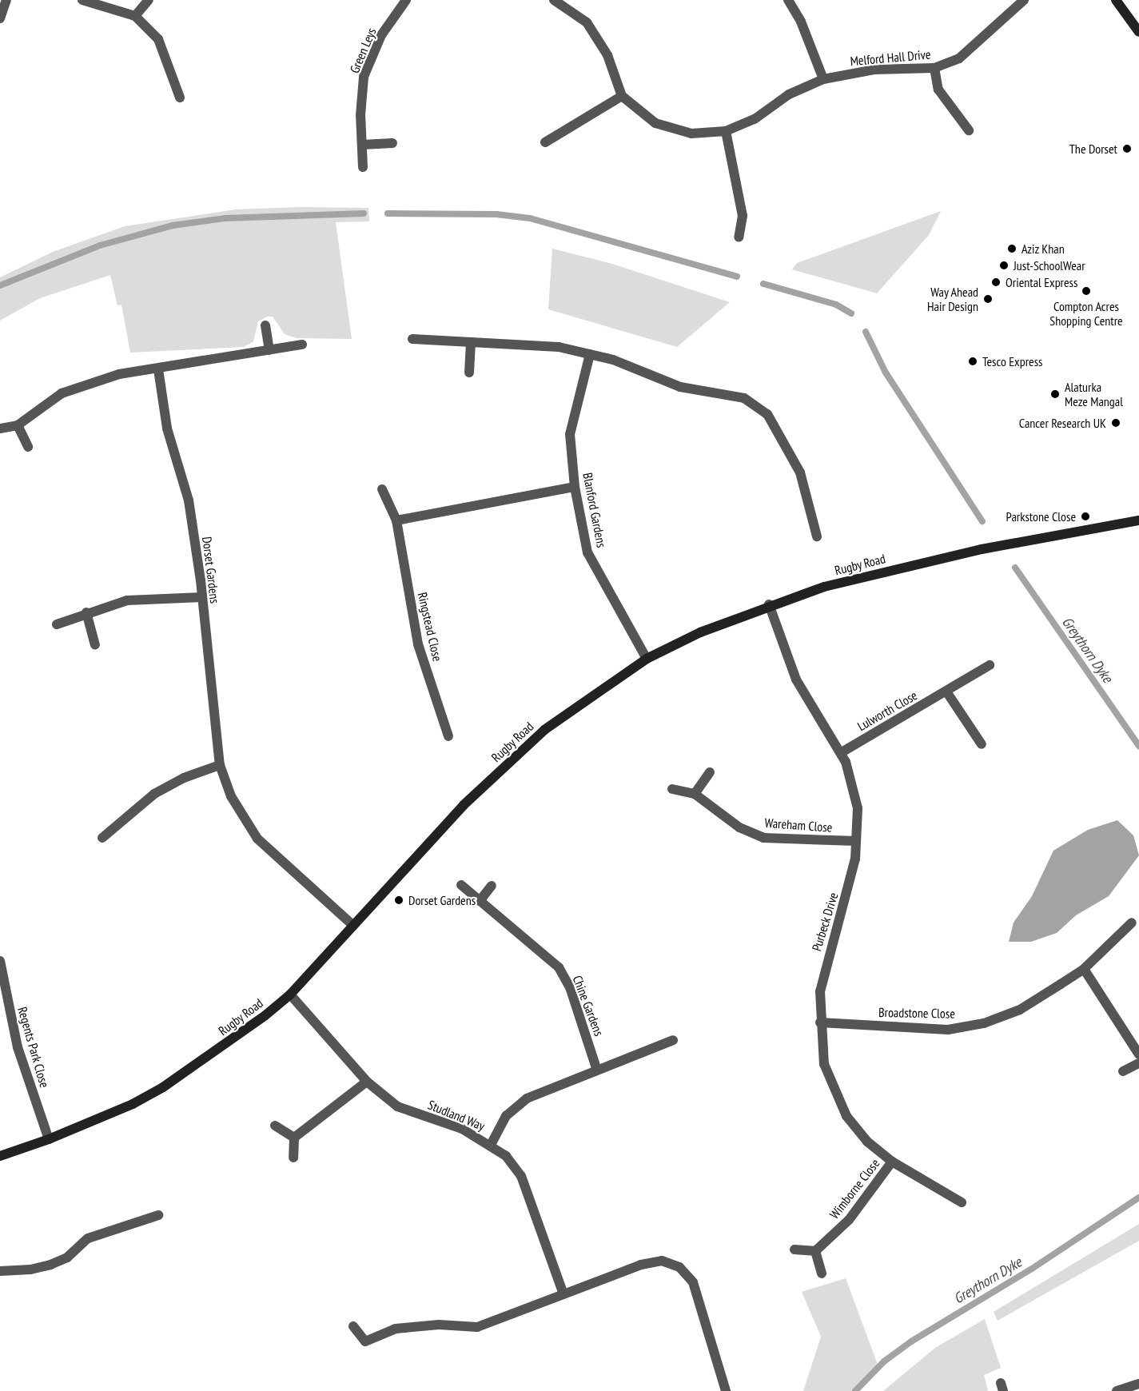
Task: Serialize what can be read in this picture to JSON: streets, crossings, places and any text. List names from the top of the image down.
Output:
{
  "streets": {
    "street": [
      "Green Leys",
      "Melford Hall Drive",
      "Blanford Gardens",
      "Rugby Road",
      "Dorset Gardens",
      "Ringstead Close",
      "Lulworth Close",
      "Wareham Close",
      "Purbeck Drive",
      "Chine Gardens",
      "Broadstone Close",
      "Regents Park Close",
      "Studland Way",
      "Wimborne Close"
    ]
  },
  "crossings": [
    ["Blanford Gardens", "Rugby Road"],
    ["Rugby Road", "Dorset Gardens"],
    ["Rugby Road", "Purbeck Drive"],
    ["Rugby Road", "Regents Park Close"],
    ["Rugby Road", "Studland Way"],
    ["Lulworth Close", "Purbeck Drive"],
    ["Wareham Close", "Purbeck Drive"],
    ["Purbeck Drive", "Broadstone Close"],
    ["Purbeck Drive", "Wimborne Close"]
  ],
  "water": ["Greythorn Dyke"],
  "places": [
    "The Dorset",
    "Aziz Khan",
    "Just-SchoolWear",
    "Oriental Express",
    "Compton Acres Shopping Centre",
    "Way Ahead Hair Design",
    "Tesco Express",
    "Alaturka Meze Mangal",
    "Cancer Research UK",
    "Parkstone Close",
    "Dorset Gardens"
  ]
}
